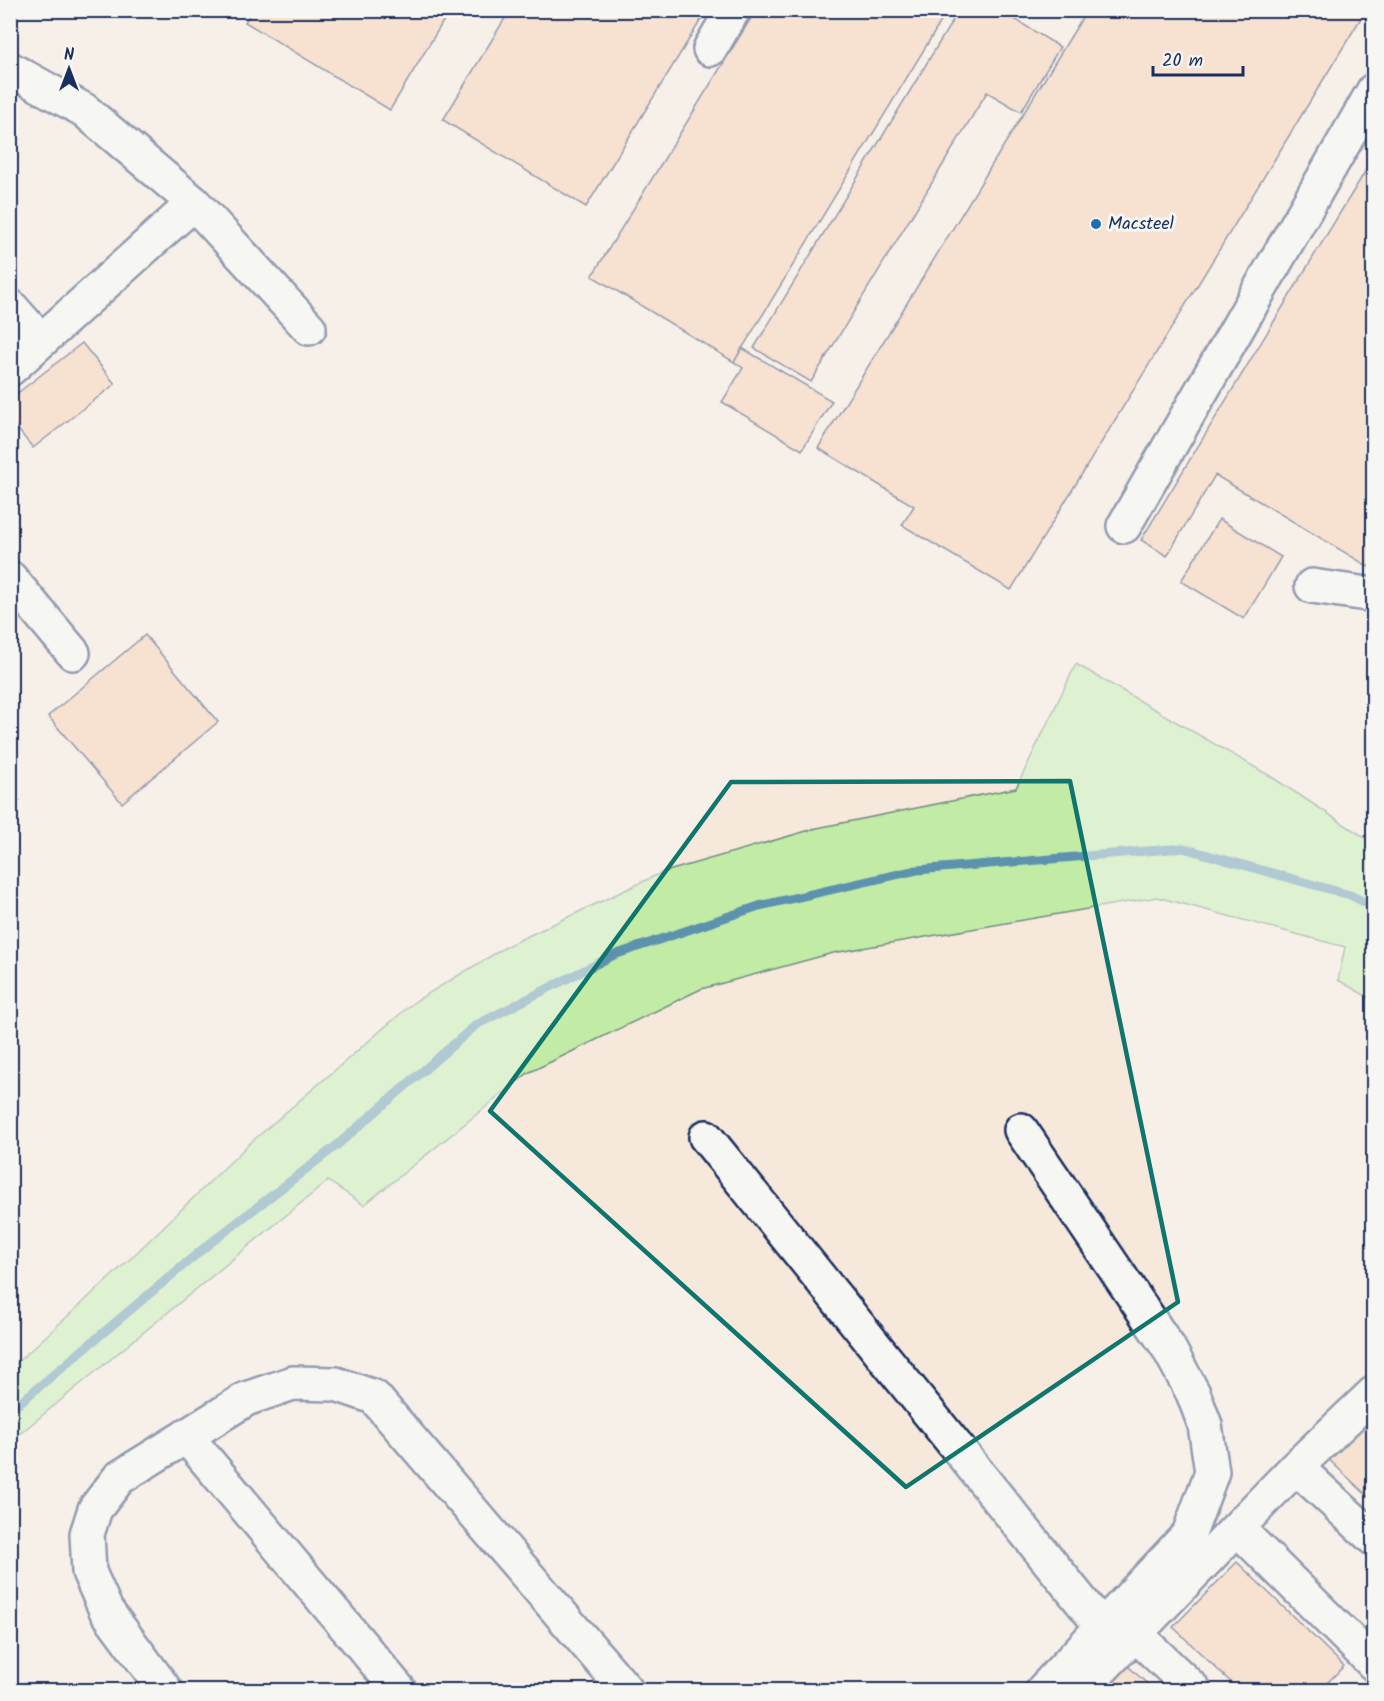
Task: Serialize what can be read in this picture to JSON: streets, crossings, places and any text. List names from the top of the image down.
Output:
{
  "places": ["Macsteel"],
  "scale_bar": "20 m",
  "north": "top"
}
